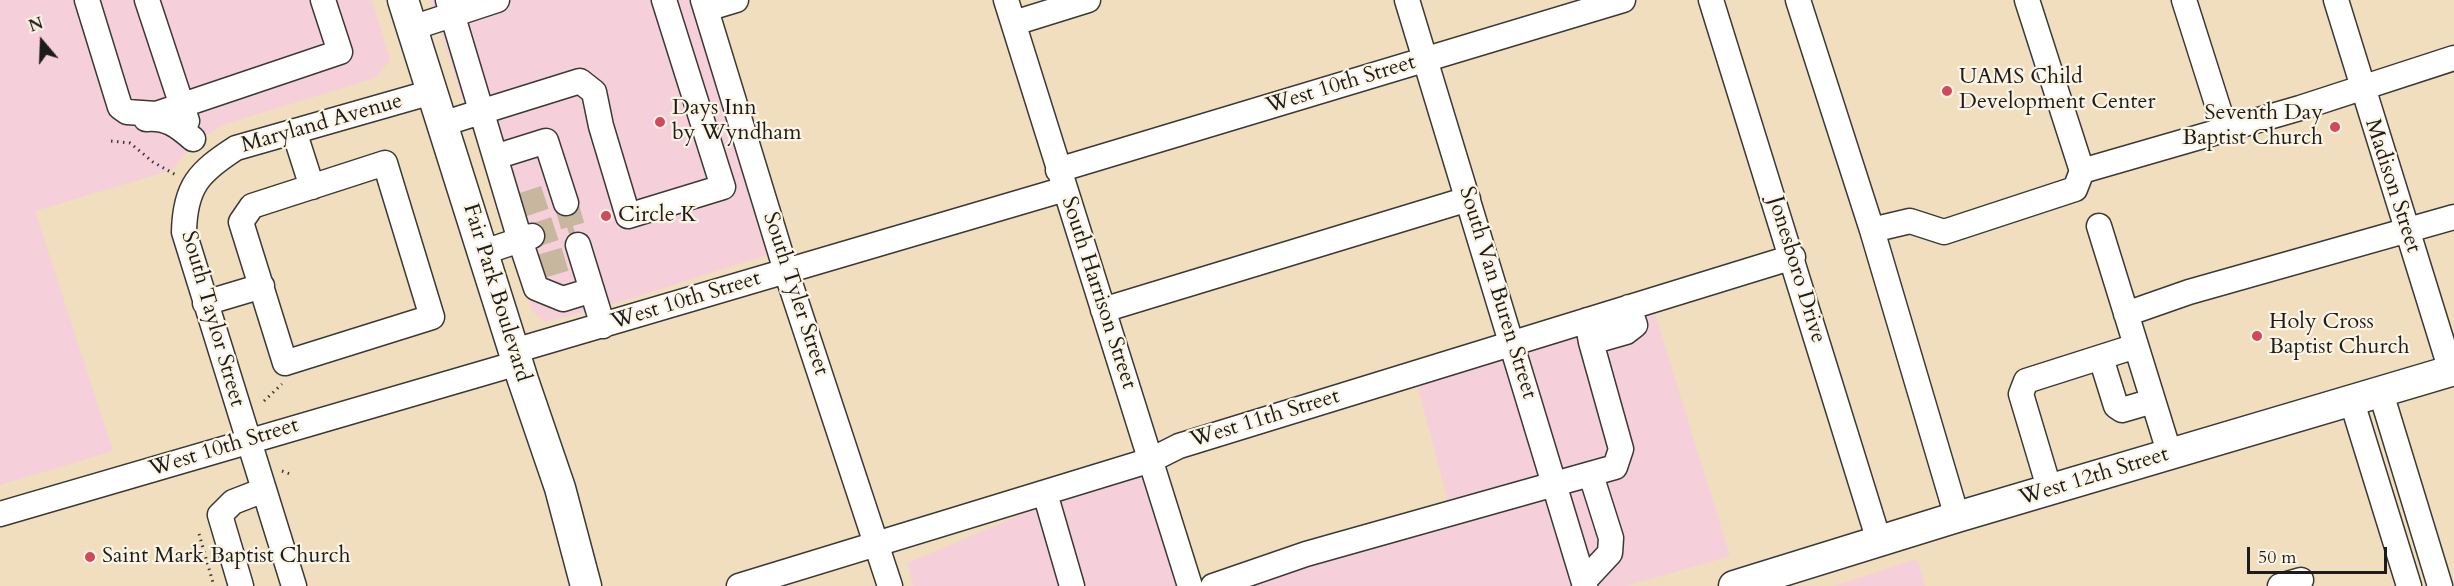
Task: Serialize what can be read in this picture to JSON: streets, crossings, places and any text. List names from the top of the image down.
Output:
{
  "streets": {
    "main road": ["Fair Park Boulevard", "West 12th Street"],
    "street": [
      "West 10th Street",
      "Maryland Avenue",
      "Madison Street",
      "Jonesboro Drive",
      "South Harrison Street",
      "South Van Buren Street",
      "South Tyler Street",
      "South Taylor Street",
      "West 11th Street"
    ]
  },
  "crossings": [
    ["West 10th Street", "Fair Park Boulevard"],
    ["West 10th Street", "South Harrison Street"],
    ["West 10th Street", "South Van Buren Street"],
    ["West 10th Street", "South Tyler Street"],
    ["West 10th Street", "South Taylor Street"],
    ["Maryland Avenue", "Fair Park Boulevard"],
    ["Maryland Avenue", "South Taylor Street"],
    ["Madison Street", "West 12th Street"],
    ["Jonesboro Drive", "West 11th Street"],
    ["Jonesboro Drive", "West 12th Street"],
    ["South Harrison Street", "West 11th Street"],
    ["South Van Buren Street", "West 11th Street"],
    ["South Tyler Street", "West 11th Street"]
  ],
  "places": [
    "UAMS Child Development Center",
    "Days Inn by Wyndham",
    "Seventh Day Baptist Church",
    "Circle K",
    "Holy Cross Baptist Church",
    "Saint Mark Baptist Church"
  ],
  "scale_bar": "50 m",
  "north": "top"
}
